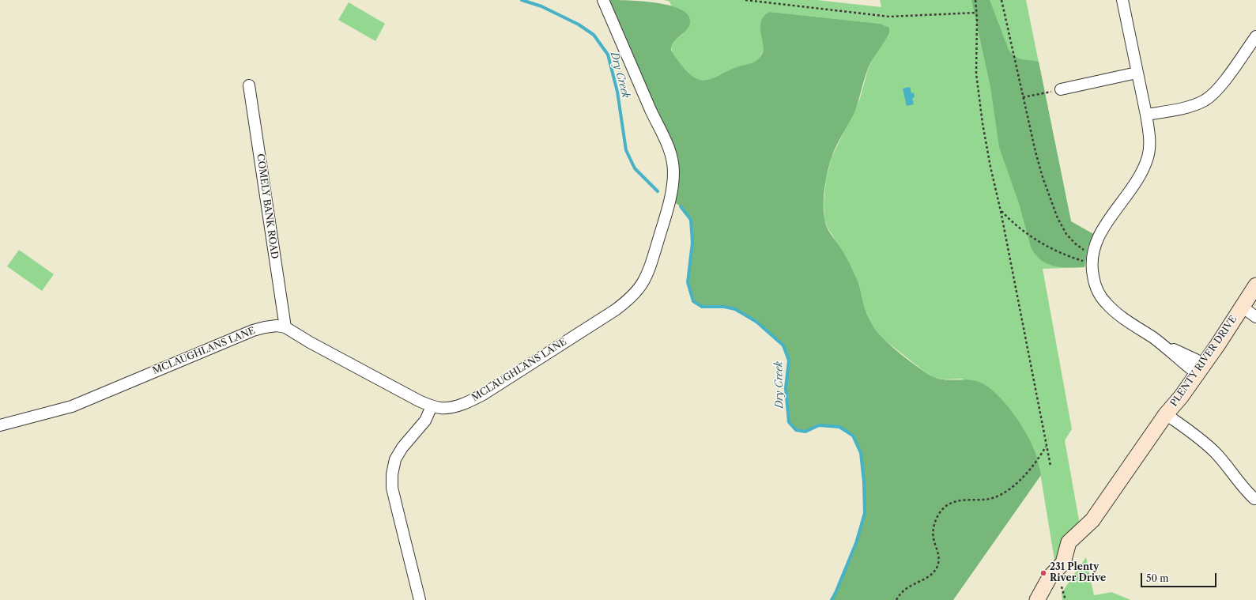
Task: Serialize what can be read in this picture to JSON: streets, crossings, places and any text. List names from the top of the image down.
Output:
{
  "streets": {
    "street": ["COMELY BANK ROAD", "MCLAUGHLANS LANE", "PLENTY RIVER DRIVE"]
  },
  "crossings": [
    ["COMELY BANK ROAD", "MCLAUGHLANS LANE"]
  ],
  "water": ["Dry Creek"],
  "places": ["231 Plenty River Drive"],
  "scale_bar": "50 m"
}
